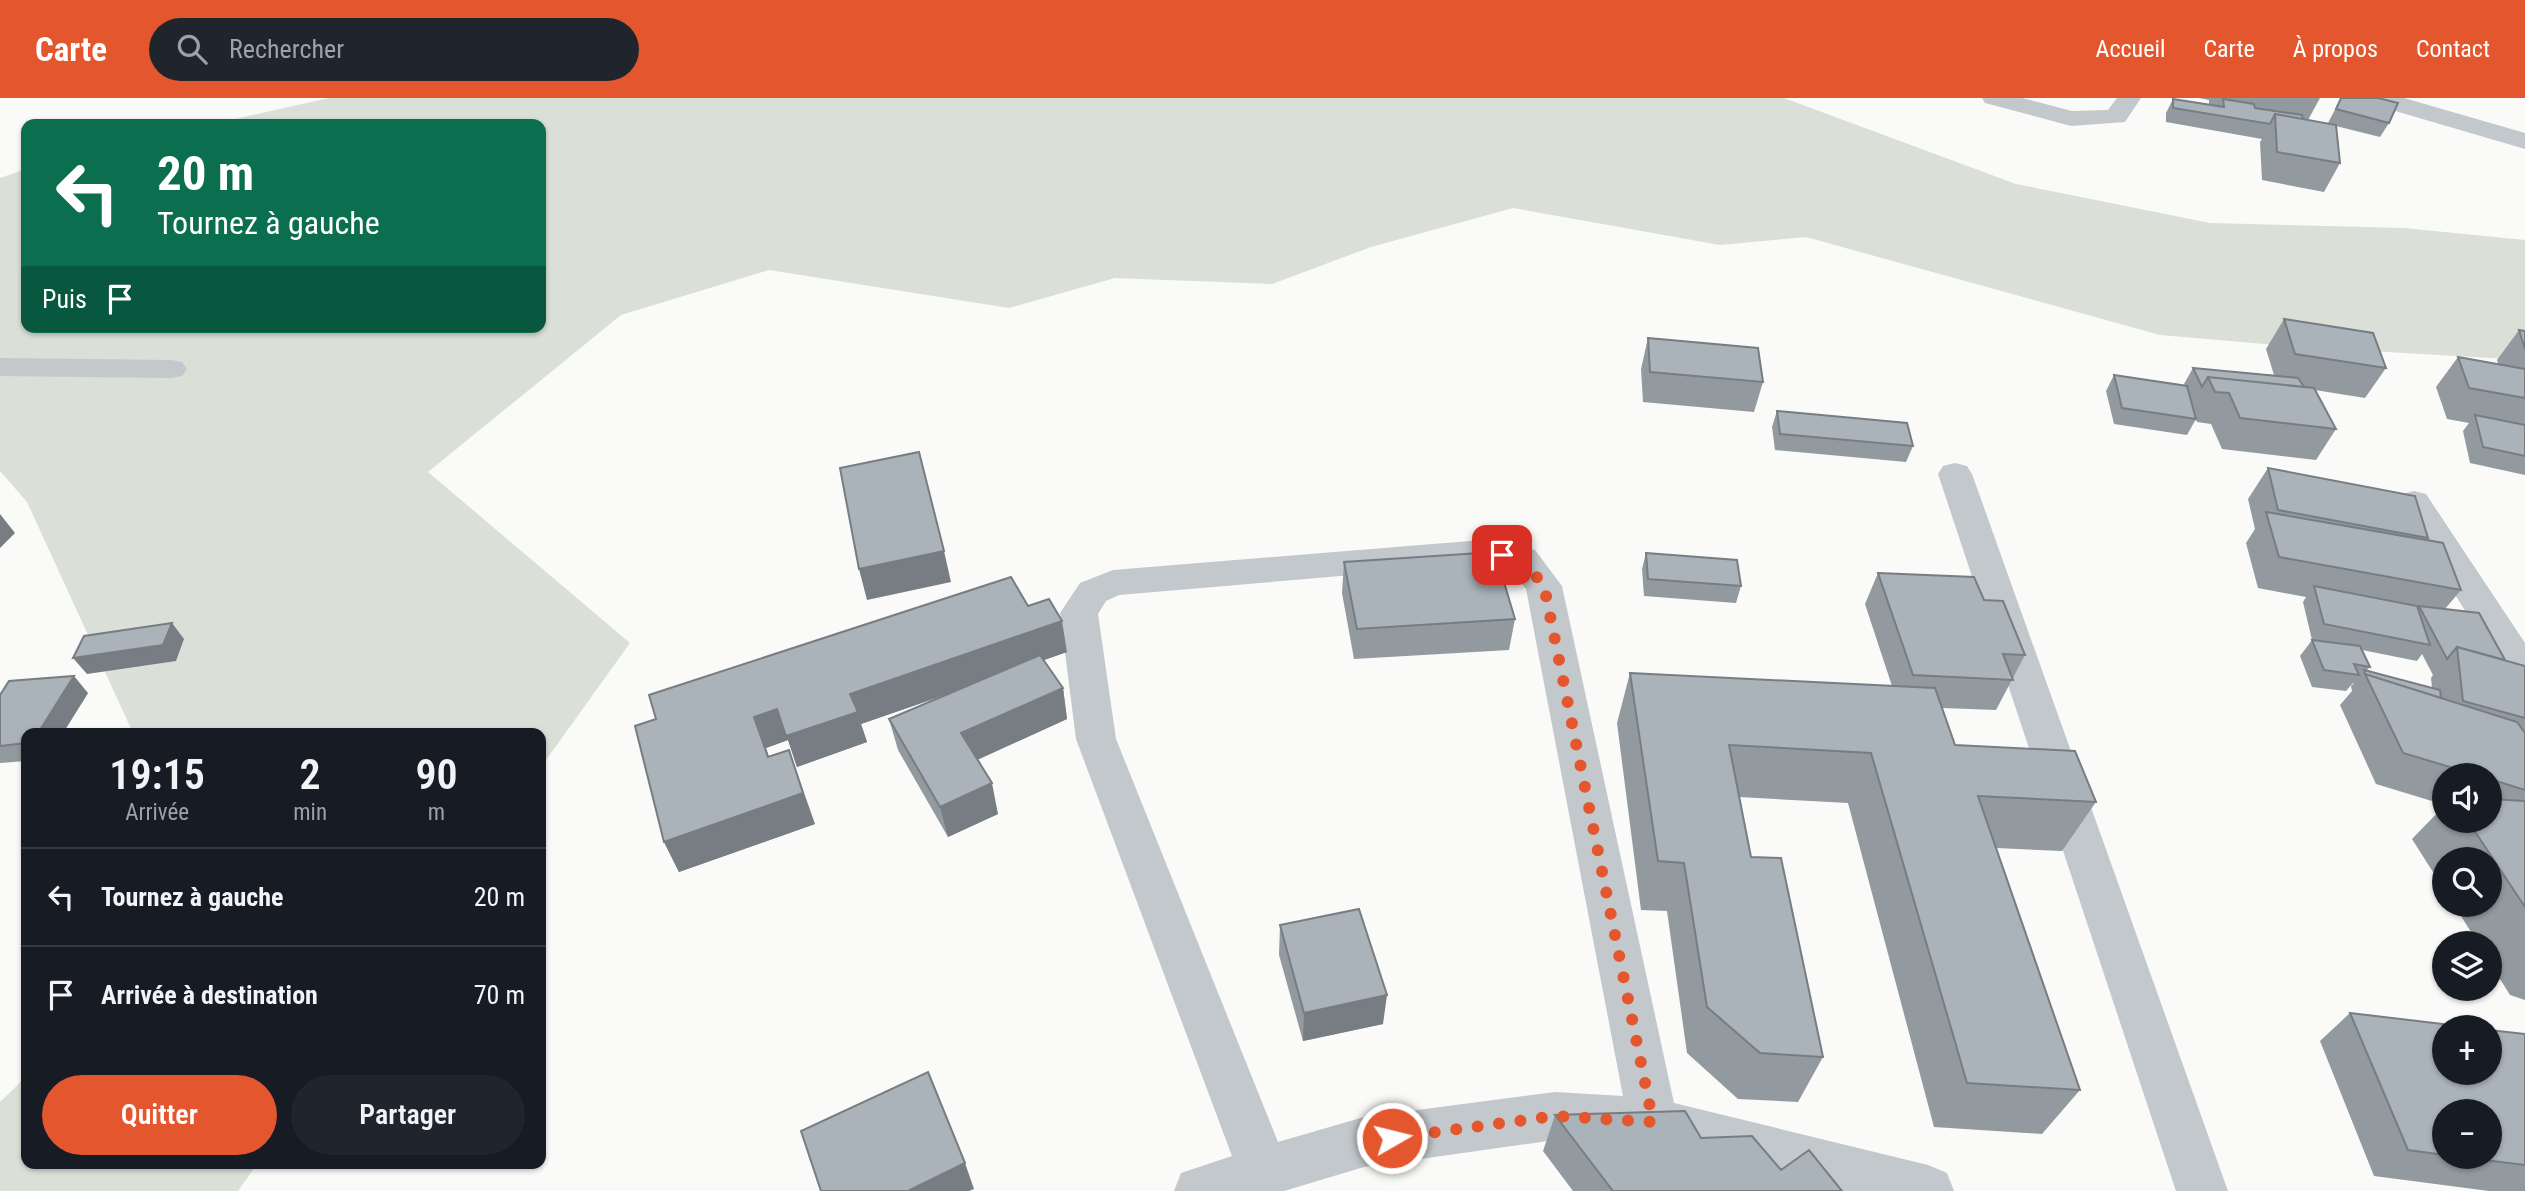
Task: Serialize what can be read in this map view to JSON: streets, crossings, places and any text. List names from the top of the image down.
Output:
{
  "page": {
    "header": "Carte",
    "search": "Rechercher",
    "nav": [
      "Accueil",
      "Carte",
      "À propos",
      "Contact"
    ],
    "turn": ["20 m", "Tournez à gauche"],
    "then": "Puis",
    "eta": [
      "19:15",
      "Arrivée",
      "2",
      "min",
      "90",
      "m"
    ],
    "map_buttons": ["+", "−"],
    "list": [
      {
        "name": "Tournez à gauche",
        "value": "20 m"
      },
      {
        "name": "Arrivée à destination",
        "value": "70 m"
      }
    ],
    "buttons": ["Quitter", "Partager"]
  }
}
